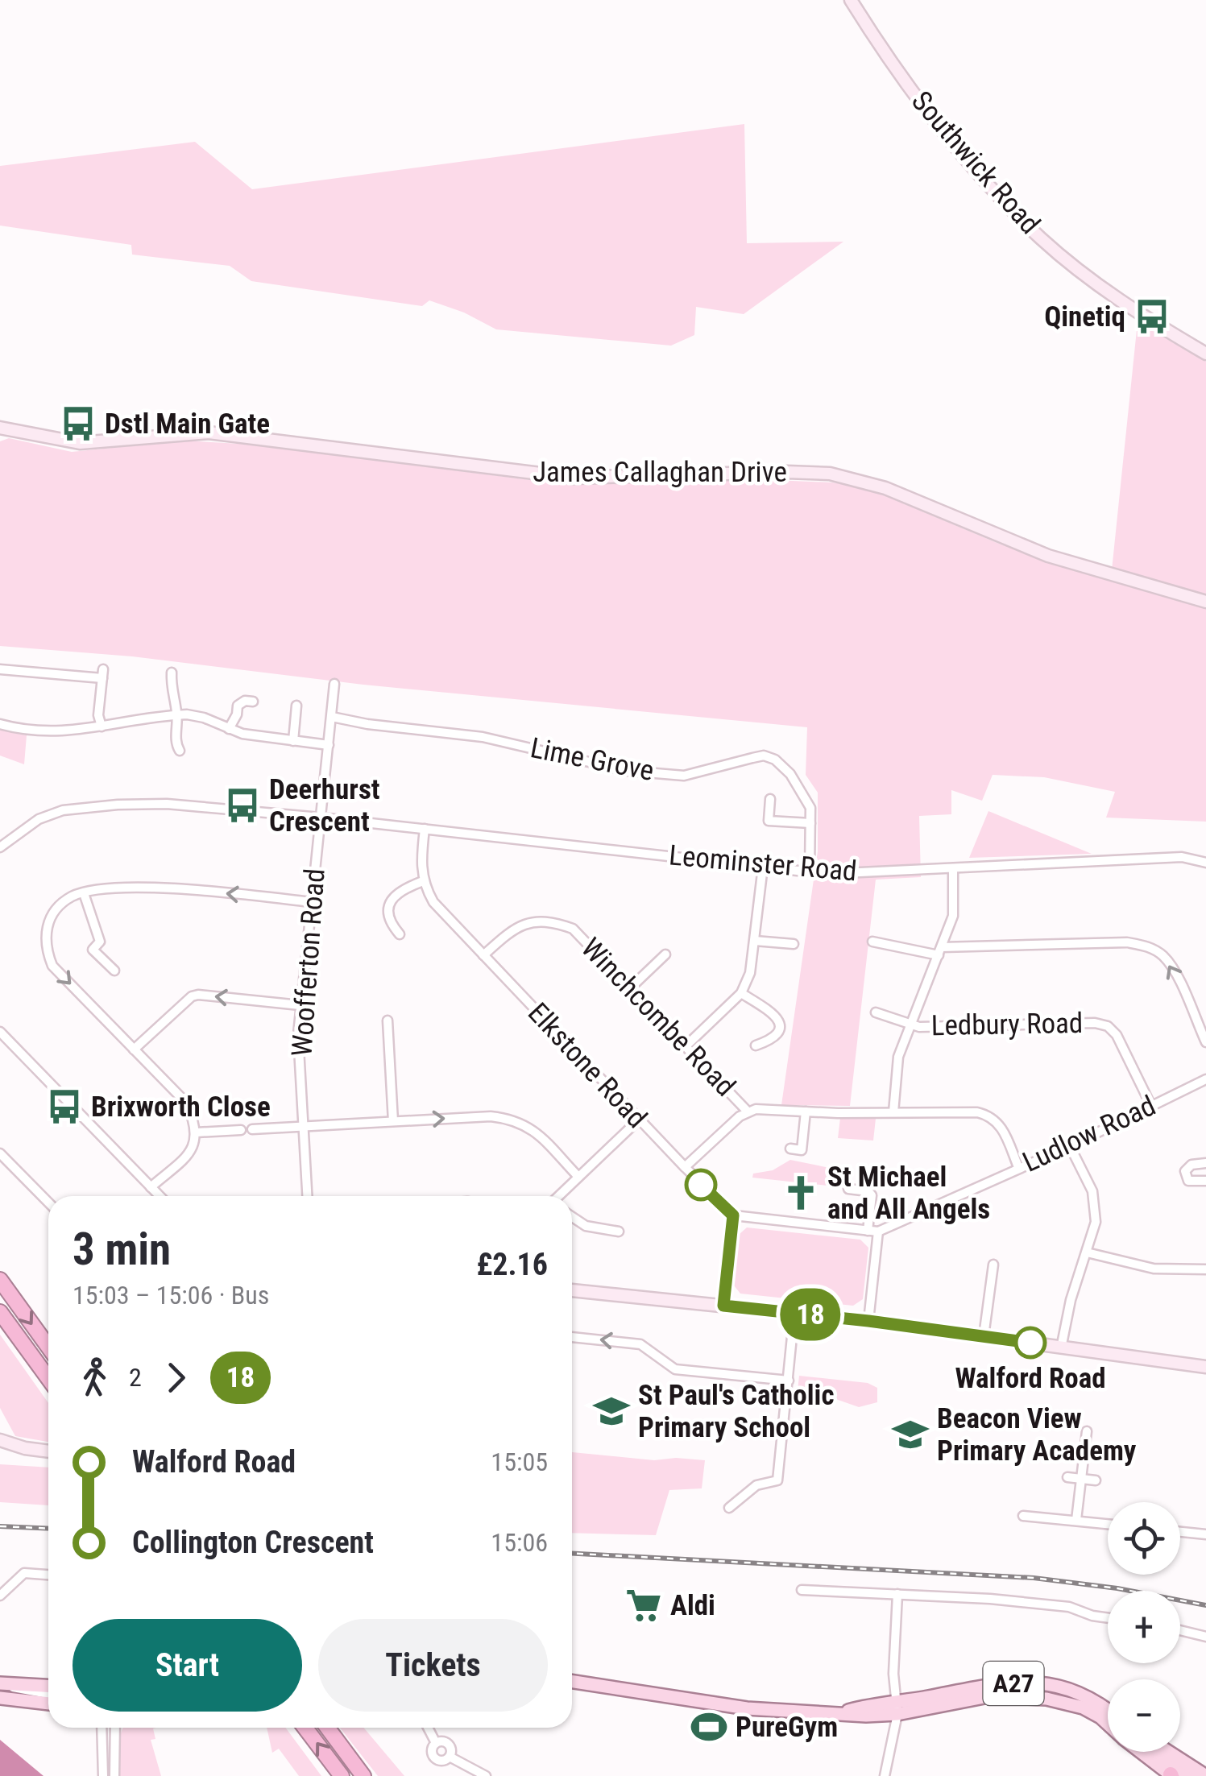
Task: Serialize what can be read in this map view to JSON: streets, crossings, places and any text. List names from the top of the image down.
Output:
{
  "streets": {
    "main road": ["A27"],
    "street": [
      "Southwick Road",
      "James Callaghan Drive",
      "Lime Grove",
      "Leominster Road",
      "Woofferton Road",
      "Winchcombe Road",
      "Ledbury Road",
      "Elkstone Road",
      "Ludlow Road"
    ]
  },
  "crossings": [
    ["Lime Grove", "Leominster Road"],
    ["Lime Grove", "Woofferton Road"],
    ["Leominster Road", "Woofferton Road"],
    ["Winchcombe Road", "Elkstone Road"],
    ["Ledbury Road", "Ludlow Road"]
  ],
  "places": {
    "bus stop": [
      "Qinetiq",
      "Dstl Main Gate",
      "Deerhurst Crescent",
      "Brixworth Close"
    ],
    "church": ["St Michael and All Angels"],
    "other": ["Walford Road"],
    "school or university": ["St Paul's Catholic Primary School", "Beacon View Primary Academy"],
    "supermarket": ["Aldi"],
    "sports": ["PureGym"]
  },
  "lines": ["bus line 18"],
  "page": {
    "on_map": "18",
    "heading": ["3 min", "15:03 – 15:06 · Bus", "£2.16"],
    "legs": ["2", "18"],
    "list": [
      {
        "name": "Walford Road",
        "value": "15:05"
      },
      {
        "name": "Collington Crescent",
        "value": "15:06"
      }
    ],
    "map_buttons": ["+", "−"],
    "buttons": ["Start", "Tickets"]
  }
}
